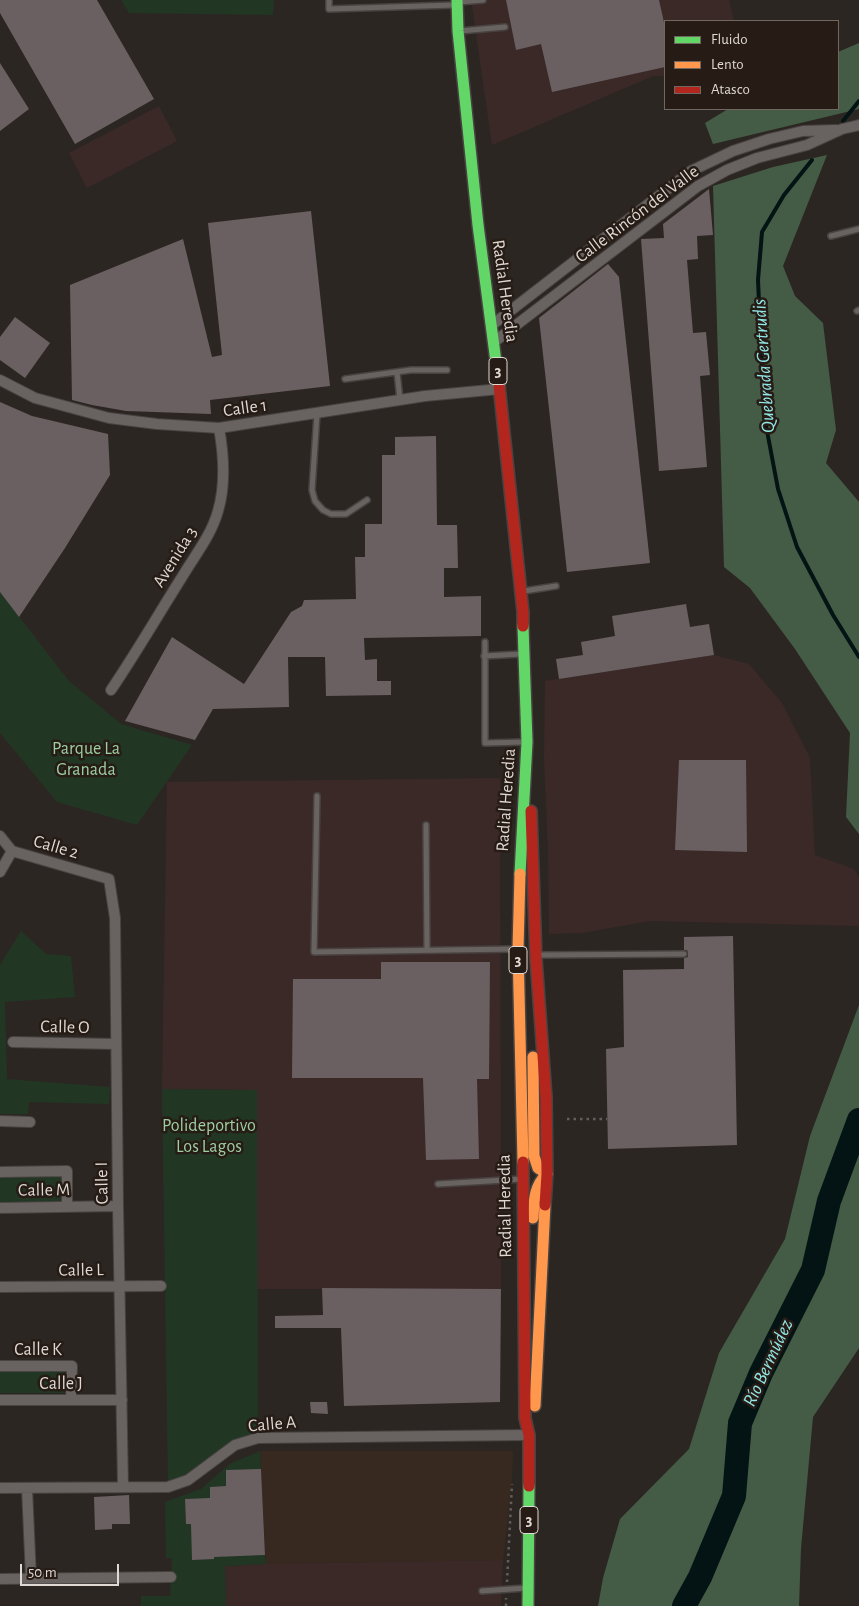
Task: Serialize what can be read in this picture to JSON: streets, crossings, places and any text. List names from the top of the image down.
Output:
{
  "streets": {
    "main road": ["Radial Heredia", "3"],
    "street": [
      "Calle Rincón del Valle",
      "Calle 1",
      "Avenida 3",
      "Calle 2",
      "Calle O",
      "Calle I",
      "Calle M",
      "Calle L",
      "Calle K",
      "Calle J",
      "Calle A"
    ]
  },
  "crossings": [
    ["Calle Rincón del Valle", "Radial Heredia"],
    ["Radial Heredia", "Calle 1"],
    ["Radial Heredia", "Calle A"],
    ["Calle 1", "Avenida 3"],
    ["Calle 2", "Calle I"],
    ["Calle O", "Calle I"],
    ["Calle I", "Calle M"],
    ["Calle I", "Calle L"],
    ["Calle I", "Calle J"],
    ["Calle I", "Calle A"],
    ["Calle K", "Calle J"]
  ],
  "water": ["Quebrada Gertrudis", "Río Bermúdez"],
  "parks": ["Parque La Granada", "Polideportivo Los Lagos"],
  "legend": ["Fluido", "Lento", "Atasco"],
  "scale_bar": "50 m"
}
